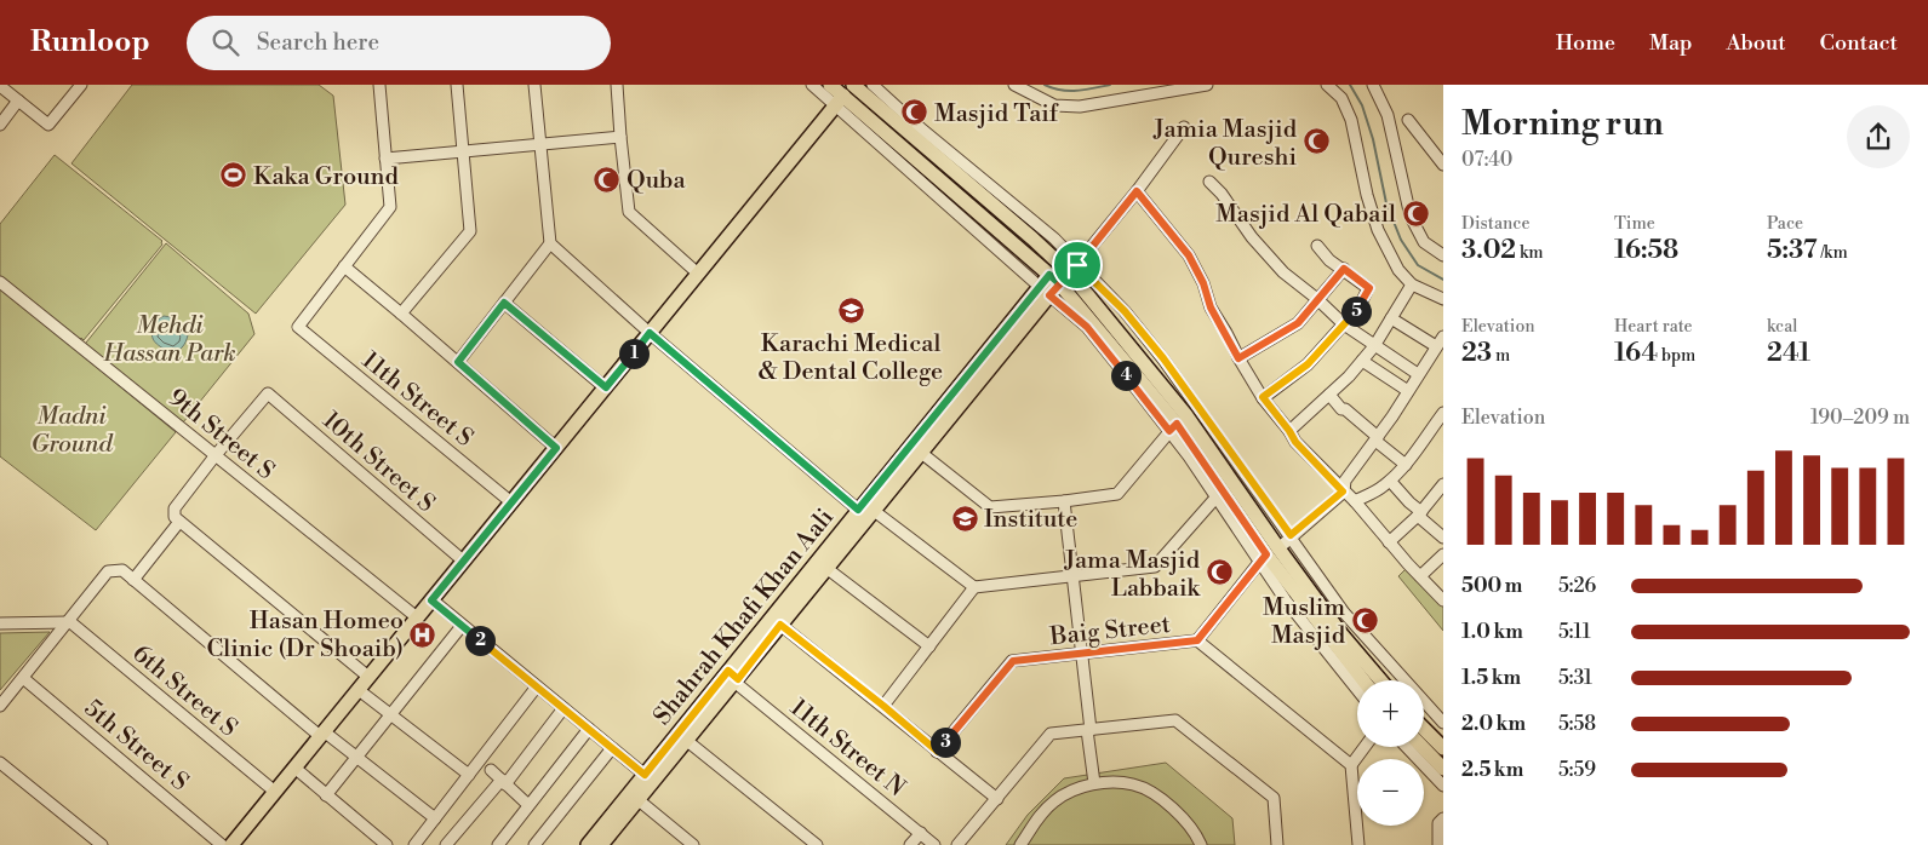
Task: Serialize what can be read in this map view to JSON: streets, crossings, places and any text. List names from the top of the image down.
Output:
{
  "streets": {
    "main road": ["Shahrah Khafi Khan Aali"],
    "street": [
      "11th Street S",
      "9th Street S",
      "10th Street S",
      "Baig Street",
      "6th Street S",
      "5th Street S",
      "11th Street N"
    ]
  },
  "crossings": [
    ["9th Street S", "10th Street S"],
    ["Shahrah Khafi Khan Aali", "11th Street N"]
  ],
  "parks": ["Mehdi Hassan Park", "Madni Ground"],
  "places": {
    "mosque": [
      "Masjid Taif",
      "Jamia Masjid Qureshi",
      "Quba",
      "Masjid Al Qabail",
      "Jama Masjid Labbaik",
      "Muslim Masjid"
    ],
    "sports": ["Kaka Ground"],
    "school or university": ["Karachi Medical & Dental College", "Institute"],
    "hospital": ["Hasan Homeo Clinic (Dr Shoaib)"]
  },
  "page": {
    "header": "Runloop",
    "search": "Search here",
    "nav": [
      "Home",
      "Map",
      "About",
      "Contact"
    ],
    "heading": ["Morning run", "07:40"],
    "stats": [
      ["Distance", "3.02 km"],
      ["Time", "16:58"],
      ["Pace", "5:37 /km"],
      ["Elevation", "23 m"],
      ["Heart rate", "164 bpm"],
      ["kcal", "241"]
    ],
    "pins": [
      "5",
      "1",
      "4",
      "2",
      "3"
    ],
    "chart": ["Elevation", "190–209 m"],
    "list": [
      {
        "name": "500 m",
        "note": "5:26"
      },
      {
        "name": "1.0 km",
        "note": "5:11"
      },
      {
        "name": "1.5 km",
        "note": "5:31"
      },
      {
        "name": "2.0 km",
        "note": "5:58"
      },
      {
        "name": "2.5 km",
        "note": "5:59"
      }
    ],
    "map_buttons": ["+", "−"]
  }
}
